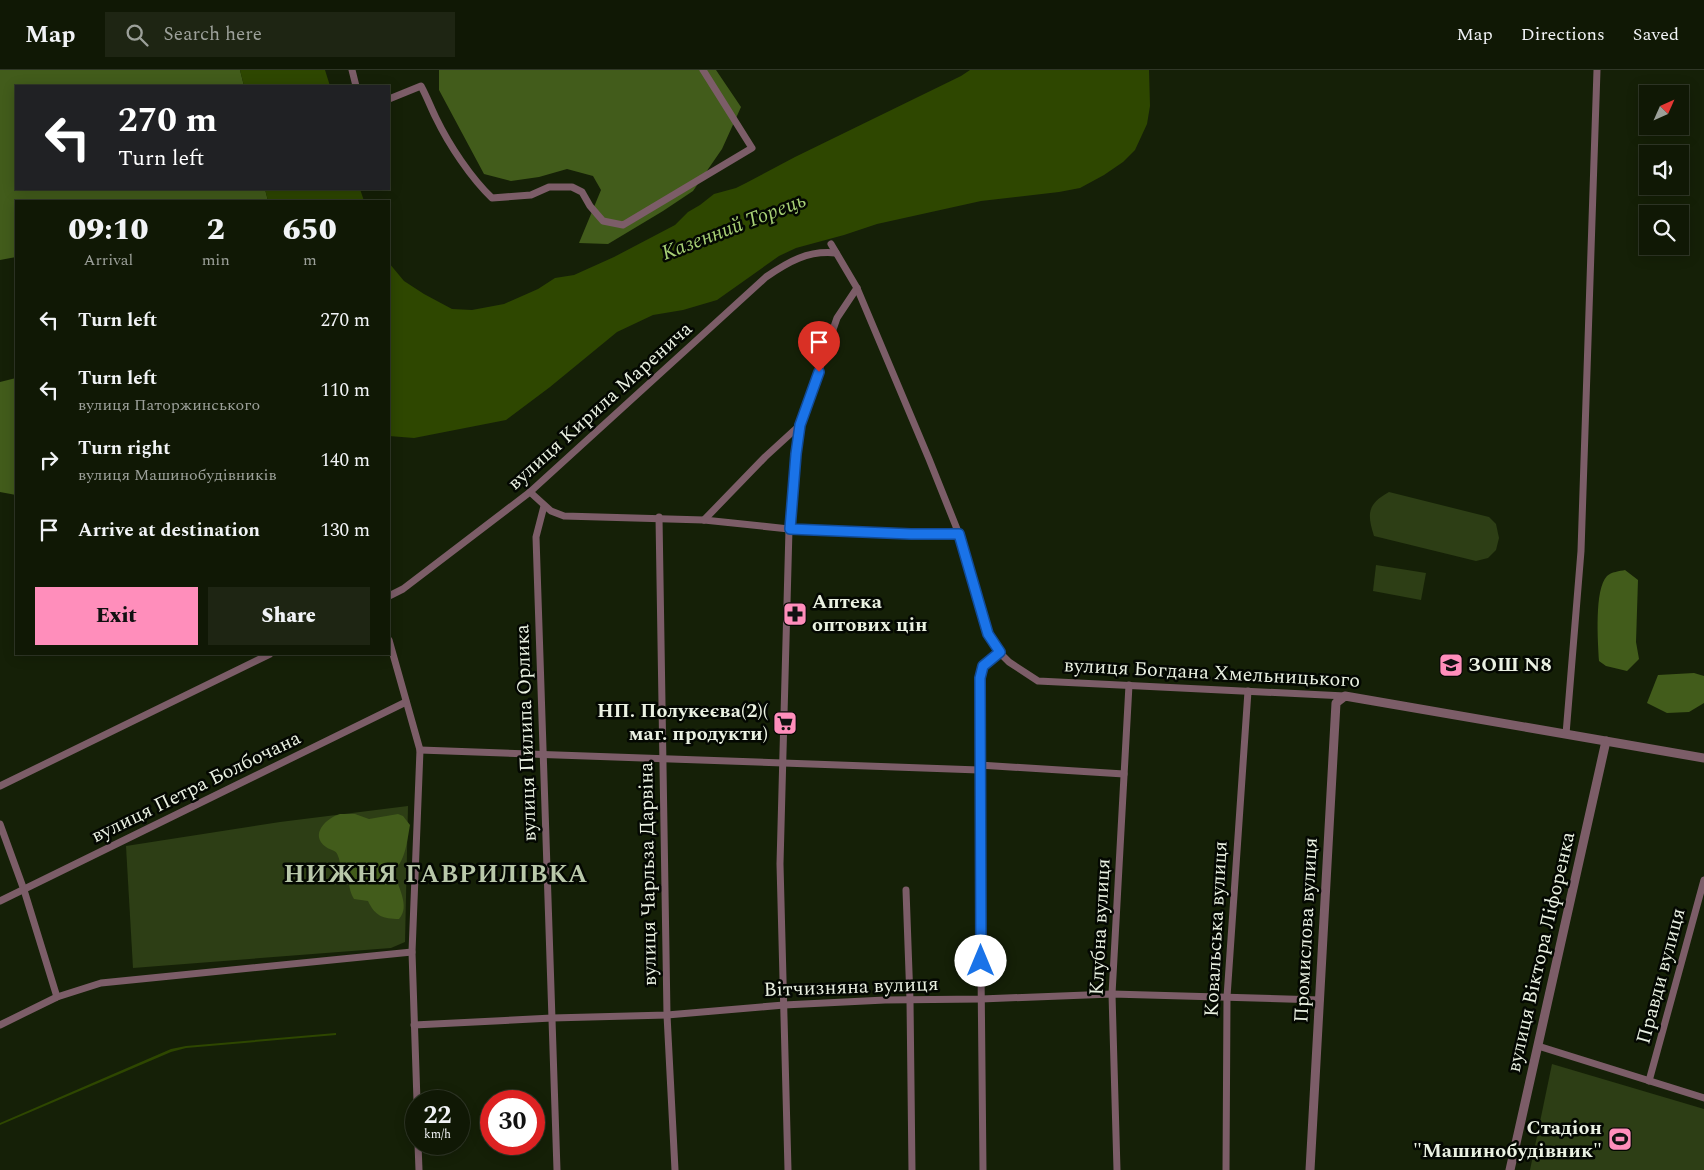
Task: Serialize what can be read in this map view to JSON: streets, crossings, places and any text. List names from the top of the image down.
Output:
{
  "streets": {
    "street": [
      "вулиця Кирила Маренича",
      "вулиця Богдана Хмельницького",
      "вулиця Пилипа Орлика",
      "вулиця Петра Болбочана",
      "вулиця Чарльза Дарвіна",
      "Клубна вулиця",
      "Ковальська вулиця",
      "Промислова вулиця",
      "вулиця Віктора Ліфоренка",
      "Правди вулиця",
      "Вітчизняна вулиця"
    ]
  },
  "crossings": [
    ["вулиця Кирила Маренича", "вулиця Богдана Хмельницького"],
    ["вулиця Богдана Хмельницького", "Клубна вулиця"],
    ["вулиця Богдана Хмельницького", "Ковальська вулиця"],
    ["вулиця Богдана Хмельницького", "Промислова вулиця"],
    ["вулиця Богдана Хмельницького", "вулиця Віктора Ліфоренка"],
    ["вулиця Пилипа Орлика", "Вітчизняна вулиця"],
    ["вулиця Чарльза Дарвіна", "Вітчизняна вулиця"],
    ["Клубна вулиця", "Вітчизняна вулиця"],
    ["Ковальська вулиця", "Вітчизняна вулиця"],
    ["Промислова вулиця", "Вітчизняна вулиця"]
  ],
  "districts": ["НИЖНЯ ГАВРИЛІВКА"],
  "water": ["Казенний Торець"],
  "places": {
    "pharmacy": ["Аптека оптових цін"],
    "school or university": ["ЗОШ N8"],
    "supermarket": ["НП. Полукеєва(2)( маг. продукти)"],
    "sports": ["Стадіон \"Машинобудівник\""]
  },
  "north": "top right",
  "page": {
    "header": "Map",
    "search": "Search here",
    "nav": ["Map", "Directions", "Saved"],
    "turn": ["270 m", "Turn left"],
    "eta": [
      "09:10",
      "Arrival",
      "2",
      "min",
      "650",
      "m"
    ],
    "list": [
      {
        "name": "Turn left",
        "value": "270 m"
      },
      {
        "name": "Turn left",
        "note": "вулиця Паторжинського",
        "value": "110 m"
      },
      {
        "name": "Turn right",
        "note": "вулиця Машинобудівників",
        "value": "140 m"
      },
      {
        "name": "Arrive at destination",
        "value": "130 m"
      }
    ],
    "buttons": ["Exit", "Share"],
    "speed": "22 km/h",
    "limit": "30"
  }
}
